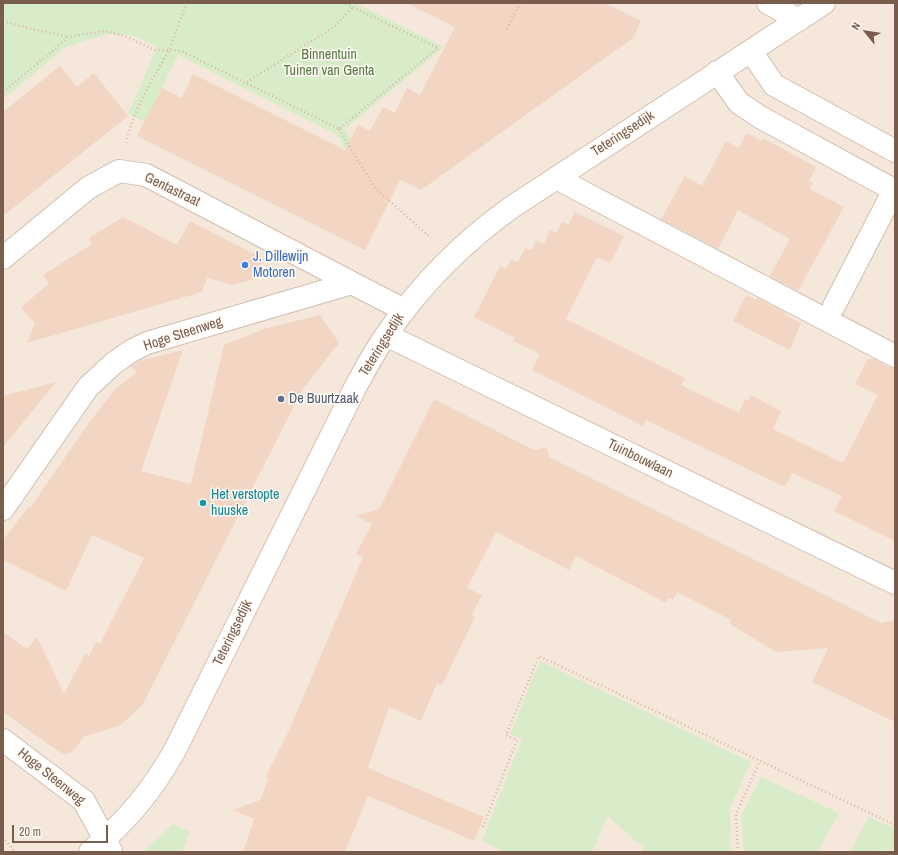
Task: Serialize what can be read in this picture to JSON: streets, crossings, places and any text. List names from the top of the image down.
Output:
{
  "streets": {
    "street": [
      "Teteringsedijk",
      "Gentastraat",
      "Hoge Steenweg",
      "Tuinbouwlaan"
    ]
  },
  "crossings": [
    ["Teteringsedijk", "Hoge Steenweg"],
    ["Teteringsedijk", "Tuinbouwlaan"],
    ["Gentastraat", "Hoge Steenweg"]
  ],
  "parks": ["Binnentuin Tuinen van Genta"],
  "places": ["J. Dillewijn Motoren", "De Buurtzaak", "Het verstopte huuske"],
  "scale_bar": "20 m",
  "north": "top left"
}
